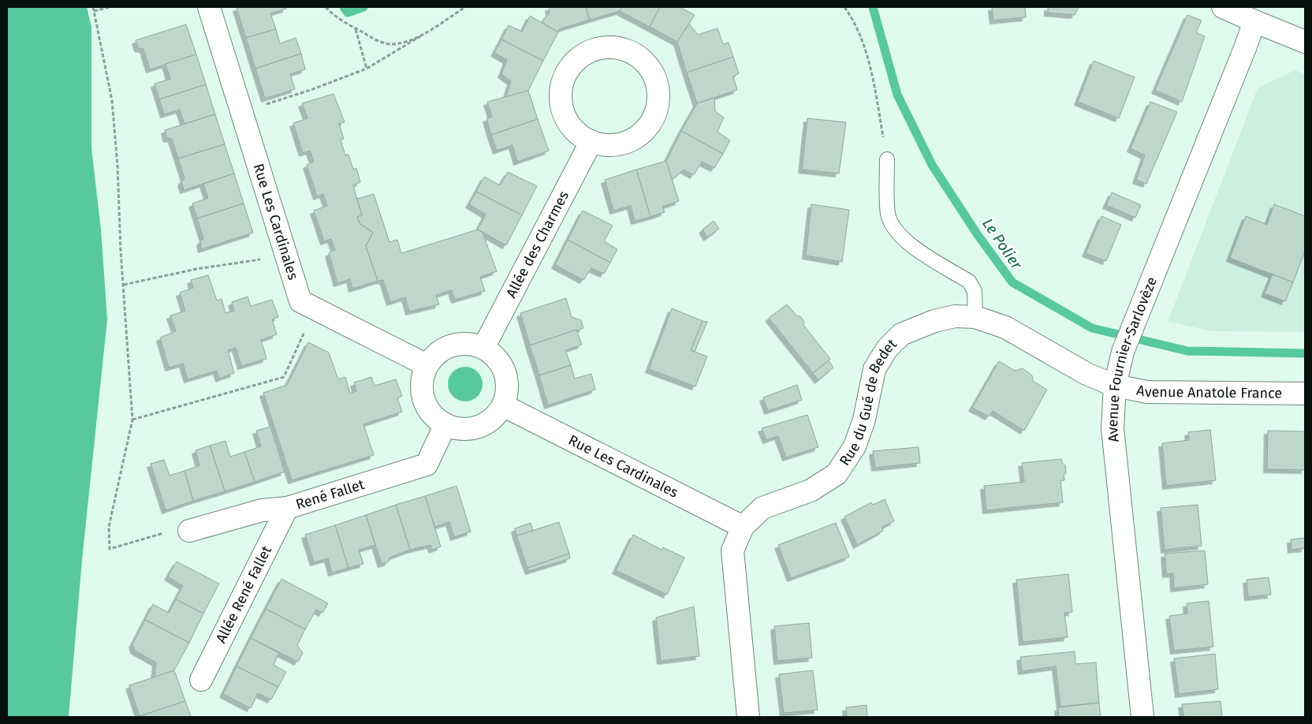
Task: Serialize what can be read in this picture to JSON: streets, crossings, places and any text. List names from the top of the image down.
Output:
{
  "streets": {
    "street": [
      "Rue Les Cardinales",
      "Allée des Charmes",
      "Avenue Fournier-Sarlovèze",
      "Avenue Anatole France",
      "Rue du Gué de Bedet",
      "René Fallet",
      "Allée René Fallet"
    ]
  },
  "crossings": [
    ["Rue Les Cardinales", "Allée des Charmes"],
    ["Rue Les Cardinales", "Rue du Gué de Bedet"],
    ["Rue Les Cardinales", "René Fallet"],
    ["Allée des Charmes", "René Fallet"],
    ["Avenue Fournier-Sarlovèze", "Avenue Anatole France"],
    ["Avenue Fournier-Sarlovèze", "Rue du Gué de Bedet"],
    ["Avenue Anatole France", "Rue du Gué de Bedet"],
    ["René Fallet", "Allée René Fallet"]
  ],
  "water": ["Le Polier"]
}
